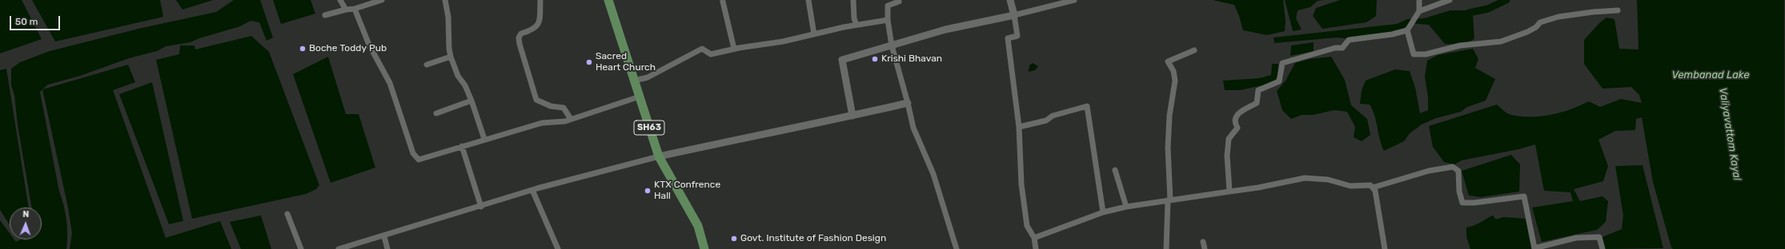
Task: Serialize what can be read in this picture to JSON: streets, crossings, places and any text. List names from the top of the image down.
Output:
{
  "streets": {
    "main road": ["SH63"]
  },
  "water": ["Vembanad Lake", "Valiyavattom Kayal"],
  "places": [
    "Boche Toddy Pub",
    "Krishi Bhavan",
    "Sacred Heart Church",
    "KTX Confrence Hall",
    "Govt. Institute of Fashion Design"
  ],
  "scale_bar": "50 m",
  "north": "top"
}
